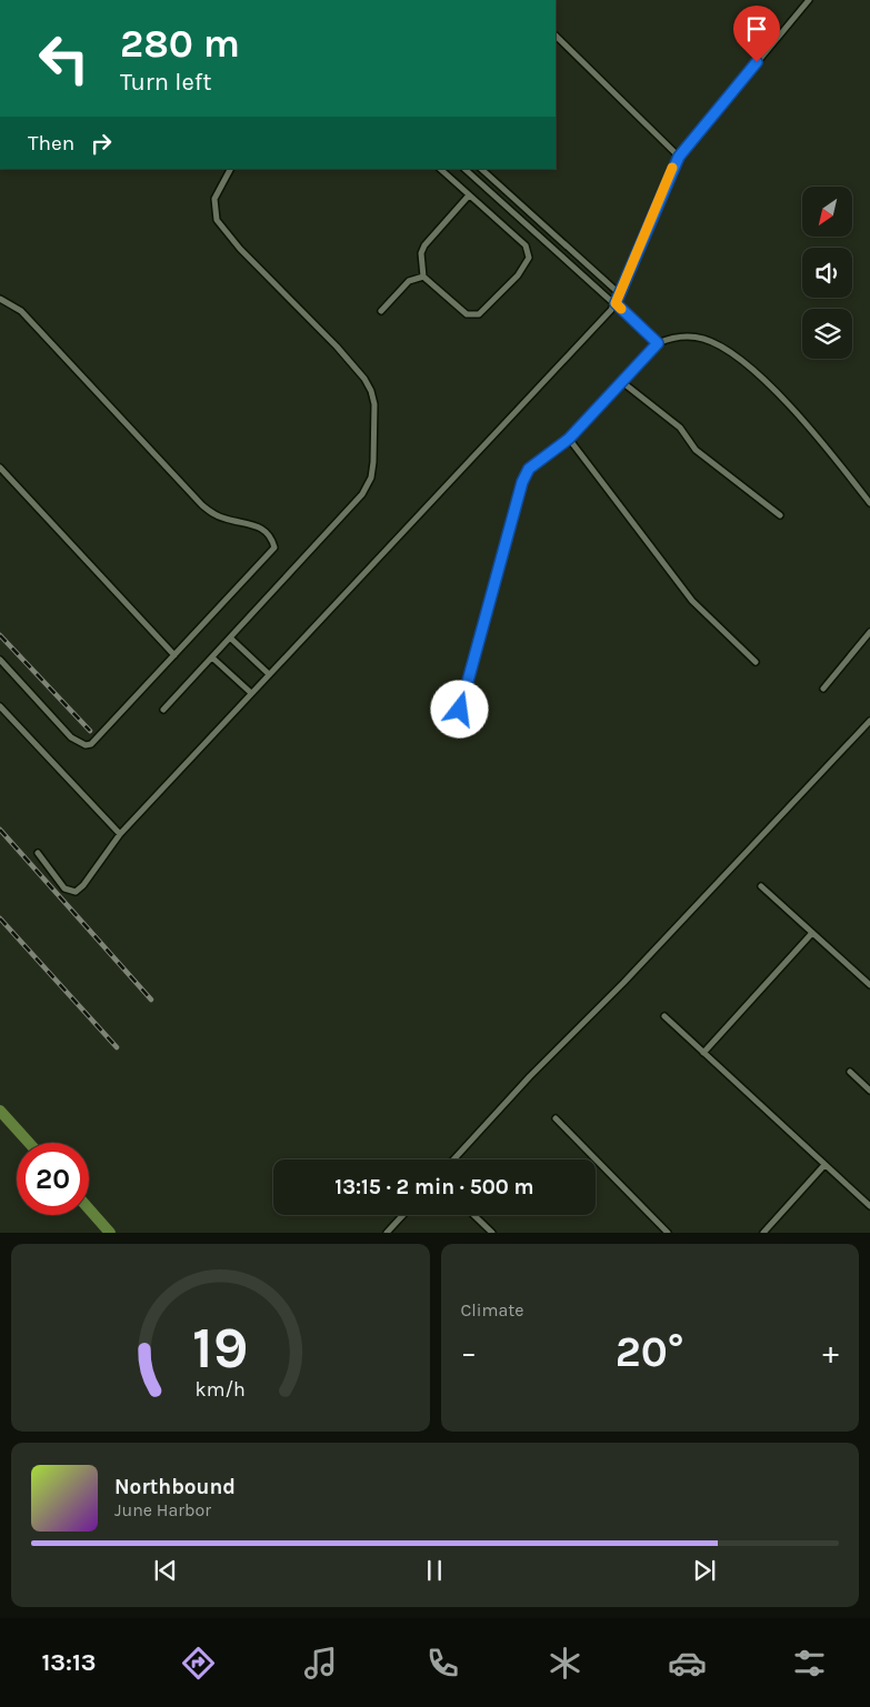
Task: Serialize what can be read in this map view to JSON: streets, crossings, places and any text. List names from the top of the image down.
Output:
{
  "north": "bottom left",
  "page": {
    "turn": ["280 m", "Turn left"],
    "then": "Then",
    "limit": "20",
    "trip": "13:15 · 2 min · 500 m",
    "tile": "Climate",
    "heat": ["−", "20°", "+"],
    "song": ["Northbound", "June Harbor"],
    "tabs": "13:13",
    "gauge": ["19", "km/h"]
  }
}
